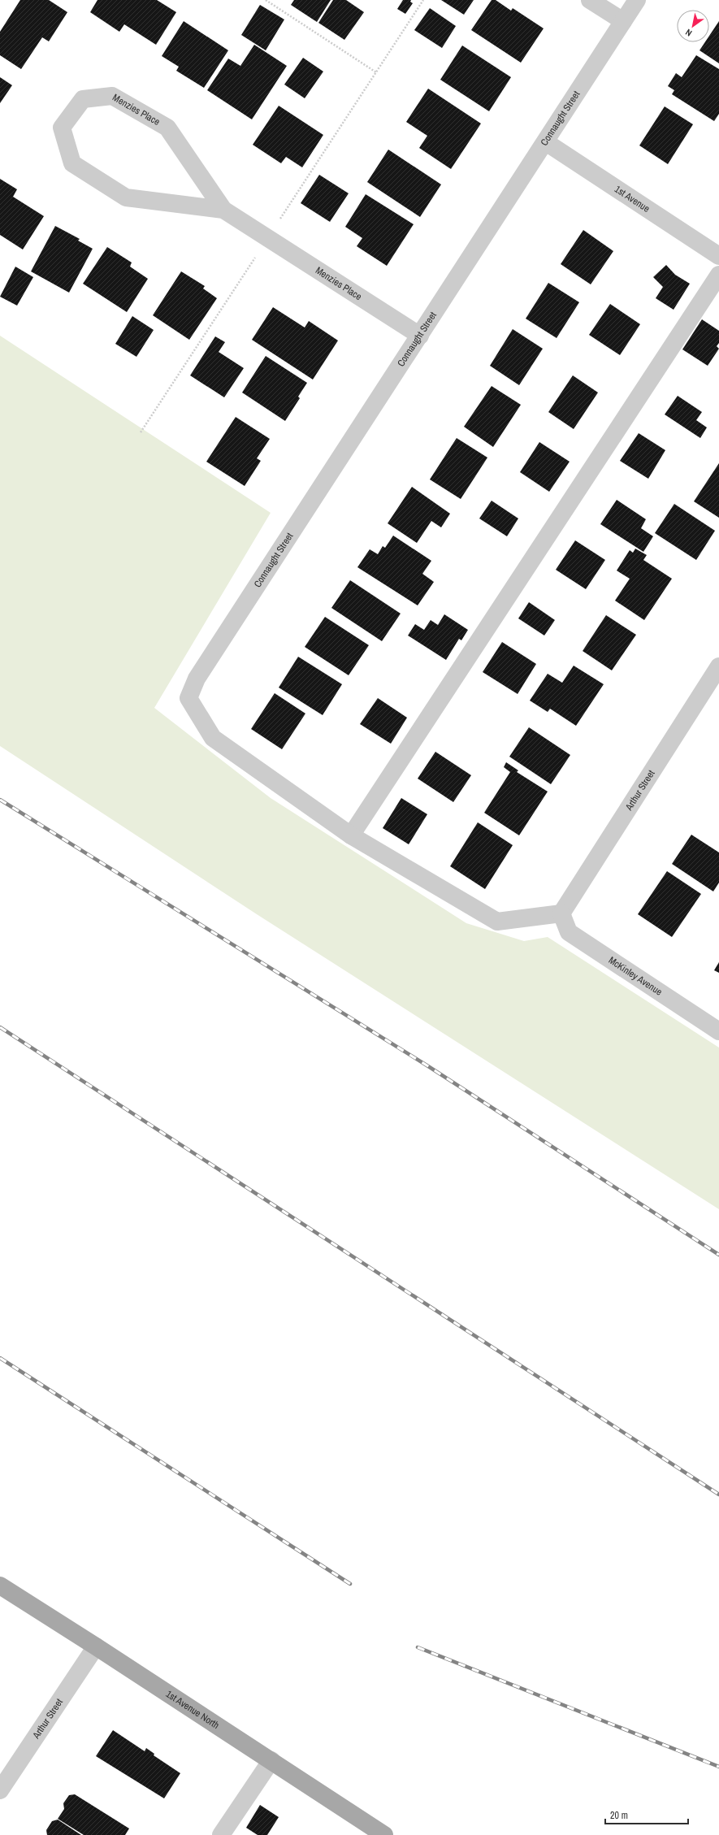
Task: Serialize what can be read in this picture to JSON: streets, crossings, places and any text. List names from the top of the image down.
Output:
{
  "streets": {
    "main road": ["1st Avenue North"],
    "street": [
      "Menzies Place",
      "Connaught Street",
      "1st Avenue",
      "Arthur Street",
      "McKinley Avenue"
    ]
  },
  "crossings": [
    ["Menzies Place", "Connaught Street"],
    ["Connaught Street", "1st Avenue"],
    ["Arthur Street", "McKinley Avenue"],
    ["Arthur Street", "1st Avenue North"]
  ],
  "scale_bar": "20 m",
  "north": "bottom left"
}
